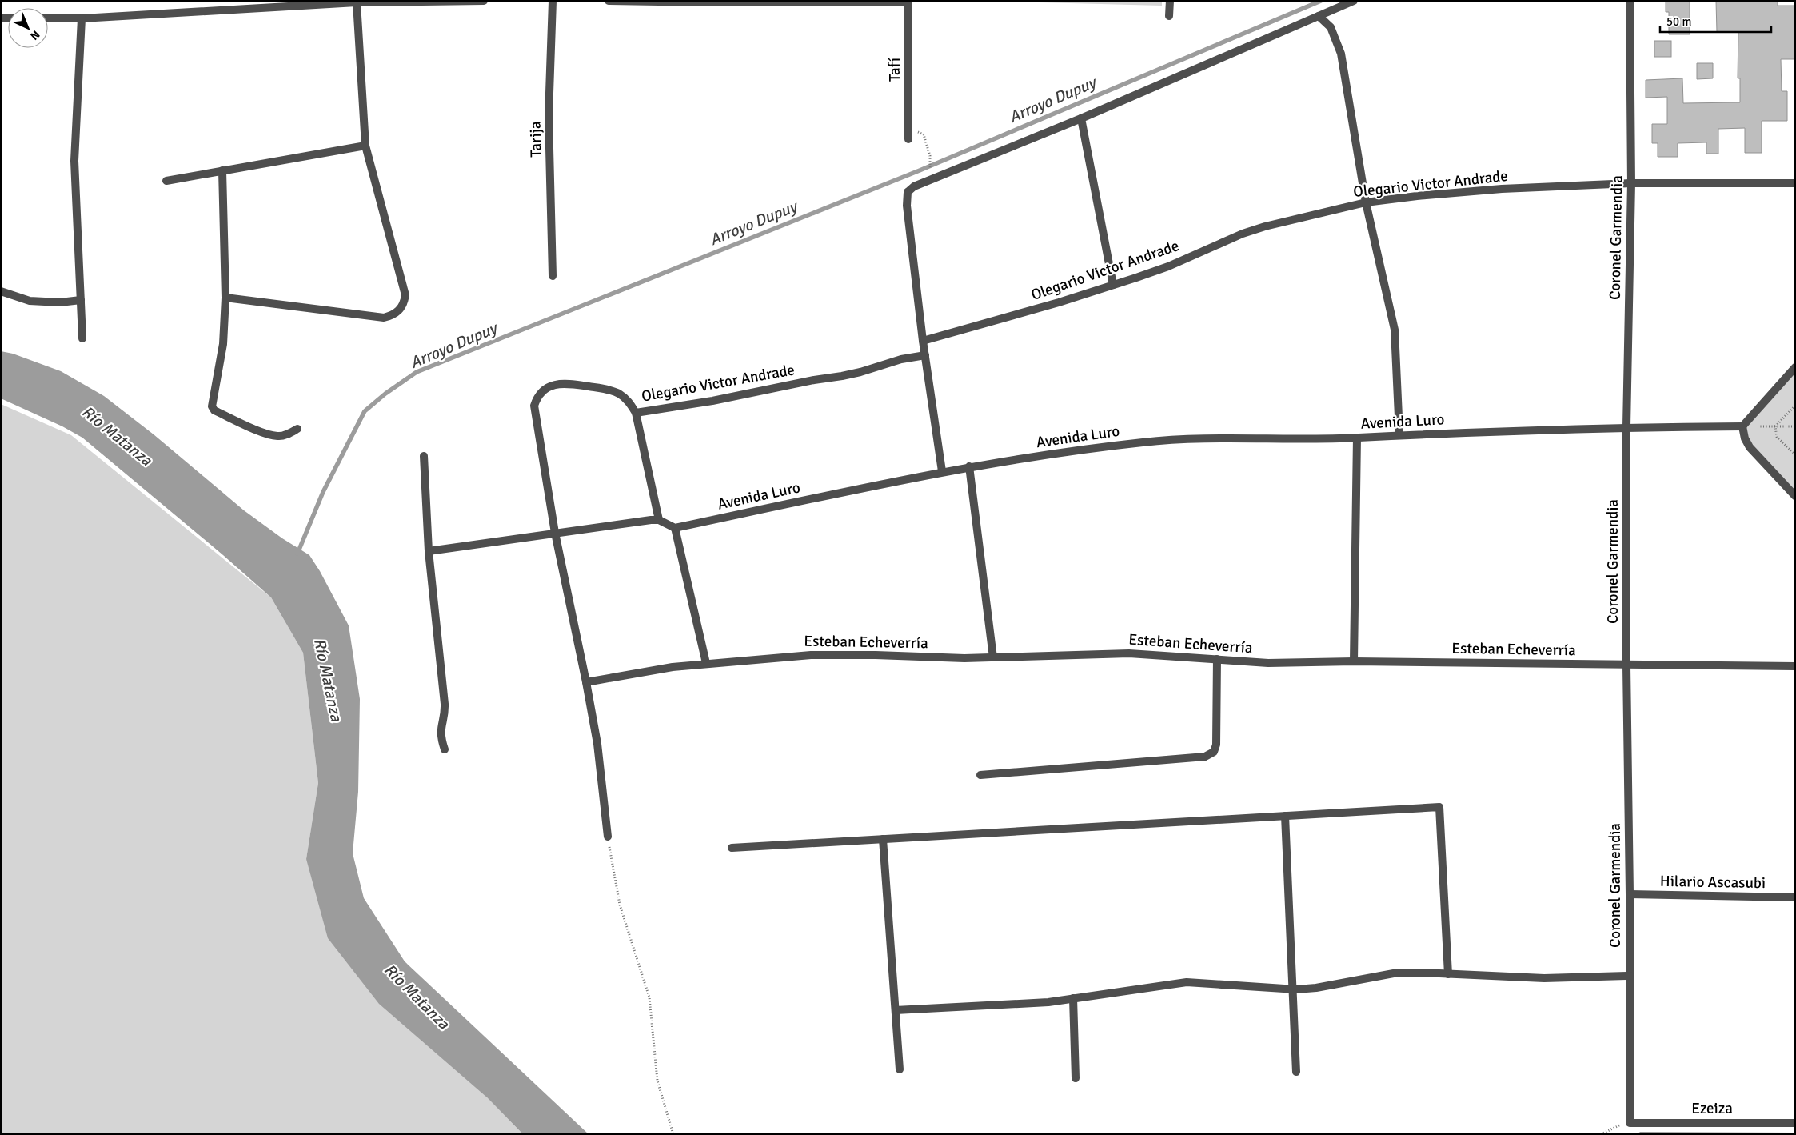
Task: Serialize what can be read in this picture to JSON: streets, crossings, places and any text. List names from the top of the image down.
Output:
{
  "streets": {
    "street": [
      "Tafí",
      "Tarija",
      "Olegario Victor Andrade",
      "Coronel Garmendia",
      "Avenida Luro",
      "Esteban Echeverría",
      "Hilario Ascasubi",
      "Ezeiza"
    ]
  },
  "crossings": [
    ["Olegario Victor Andrade", "Coronel Garmendia"],
    ["Coronel Garmendia", "Avenida Luro"],
    ["Coronel Garmendia", "Esteban Echeverría"],
    ["Coronel Garmendia", "Hilario Ascasubi"],
    ["Coronel Garmendia", "Ezeiza"]
  ],
  "water": ["Arroyo Dupuy", "Río Matanza"],
  "scale_bar": "50 m",
  "north": "bottom right"
}
